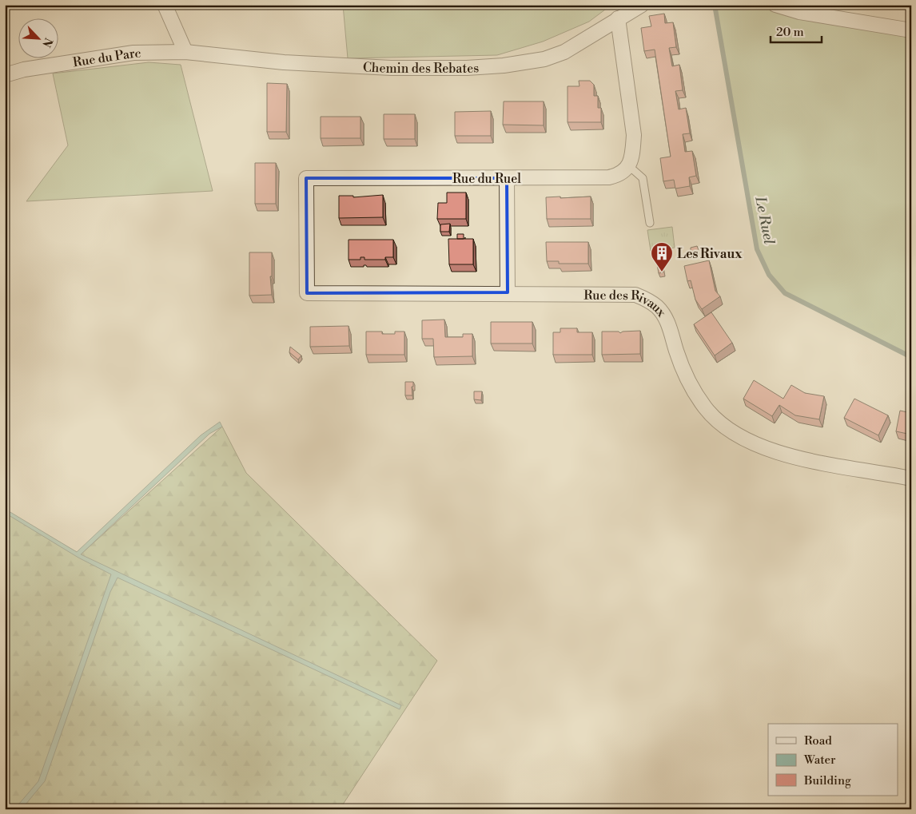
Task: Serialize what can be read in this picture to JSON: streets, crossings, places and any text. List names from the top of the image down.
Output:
{
  "streets": {
    "street": [
      "Rue du Parc",
      "Chemin des Rebates",
      "Rue du Ruel",
      "Rue des Rivaux"
    ]
  },
  "crossings": [
    ["Rue du Parc", "Chemin des Rebates"],
    ["Rue du Ruel", "Rue des Rivaux"]
  ],
  "water": ["Le Ruel"],
  "places": {
    "building": ["Les Rivaux"]
  },
  "legend": ["Road", "Water", "Building"],
  "scale_bar": "20 m",
  "north": "bottom right"
}
